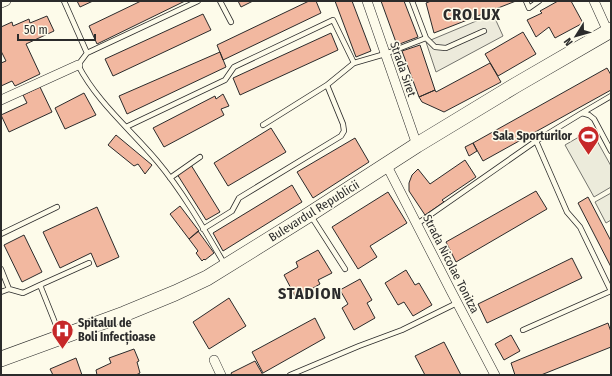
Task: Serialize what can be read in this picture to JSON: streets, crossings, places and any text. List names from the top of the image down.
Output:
{
  "streets": {
    "main road": ["Bulevardul Republicii"],
    "street": ["Strada Siret", "Strada Nicolae Tonitza"]
  },
  "crossings": [
    ["Strada Siret", "Bulevardul Republicii"],
    ["Bulevardul Republicii", "Strada Nicolae Tonitza"]
  ],
  "districts": ["CROLUX", "STADION"],
  "places": {
    "sports": ["Sala Sporturilor"],
    "hospital": ["Spitalul de Boli Infecțioase"]
  },
  "scale_bar": "50 m",
  "north": "bottom left"
}
